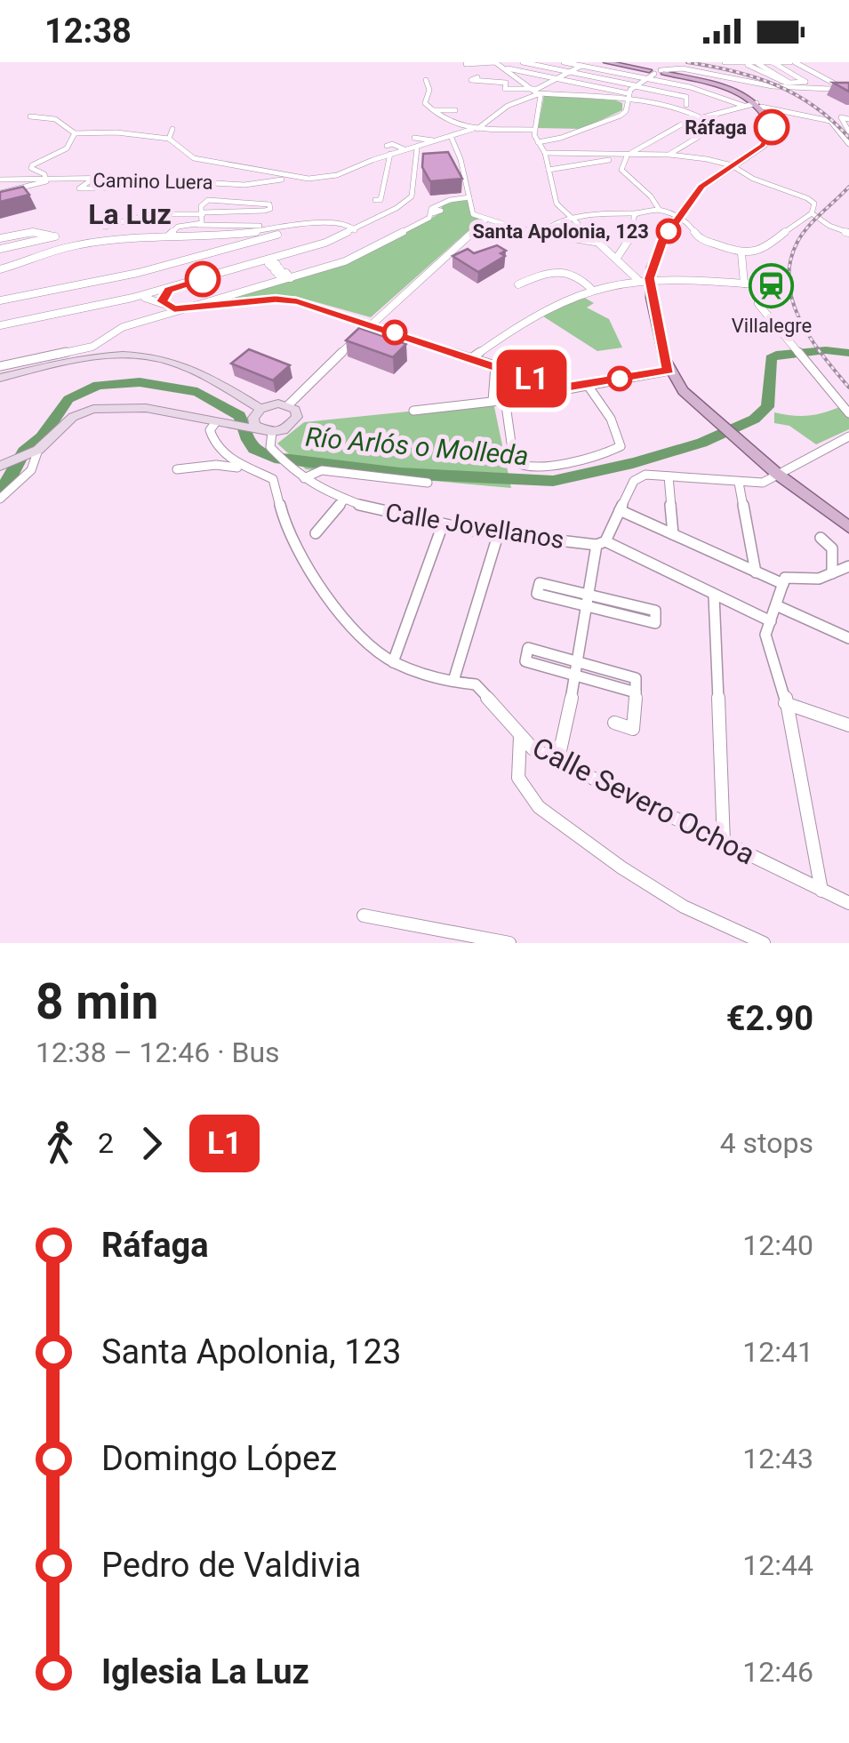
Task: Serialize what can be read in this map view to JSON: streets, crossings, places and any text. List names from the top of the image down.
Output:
{
  "streets": {
    "street": ["Camino Luera", "Calle Jovellanos", "Calle Severo Ochoa"]
  },
  "districts": ["La Luz"],
  "water": ["Río Arlós o Molleda"],
  "places": {
    "other": ["Ráfaga", "Santa Apolonia, 123"],
    "station": ["Villalegre"]
  },
  "lines": ["bus line L1"],
  "page": {
    "status": "12:38",
    "on_map": "L1",
    "heading": ["8 min", "12:38 – 12:46 · Bus", "€2.90"],
    "legs": ["2", "L1", "4 stops"],
    "list": [
      {
        "name": "Ráfaga",
        "value": "12:40"
      },
      {
        "name": "Santa Apolonia, 123",
        "value": "12:41"
      },
      {
        "name": "Domingo López",
        "value": "12:43"
      },
      {
        "name": "Pedro de Valdivia",
        "value": "12:44"
      },
      {
        "name": "Iglesia La Luz",
        "value": "12:46"
      }
    ]
  }
}
